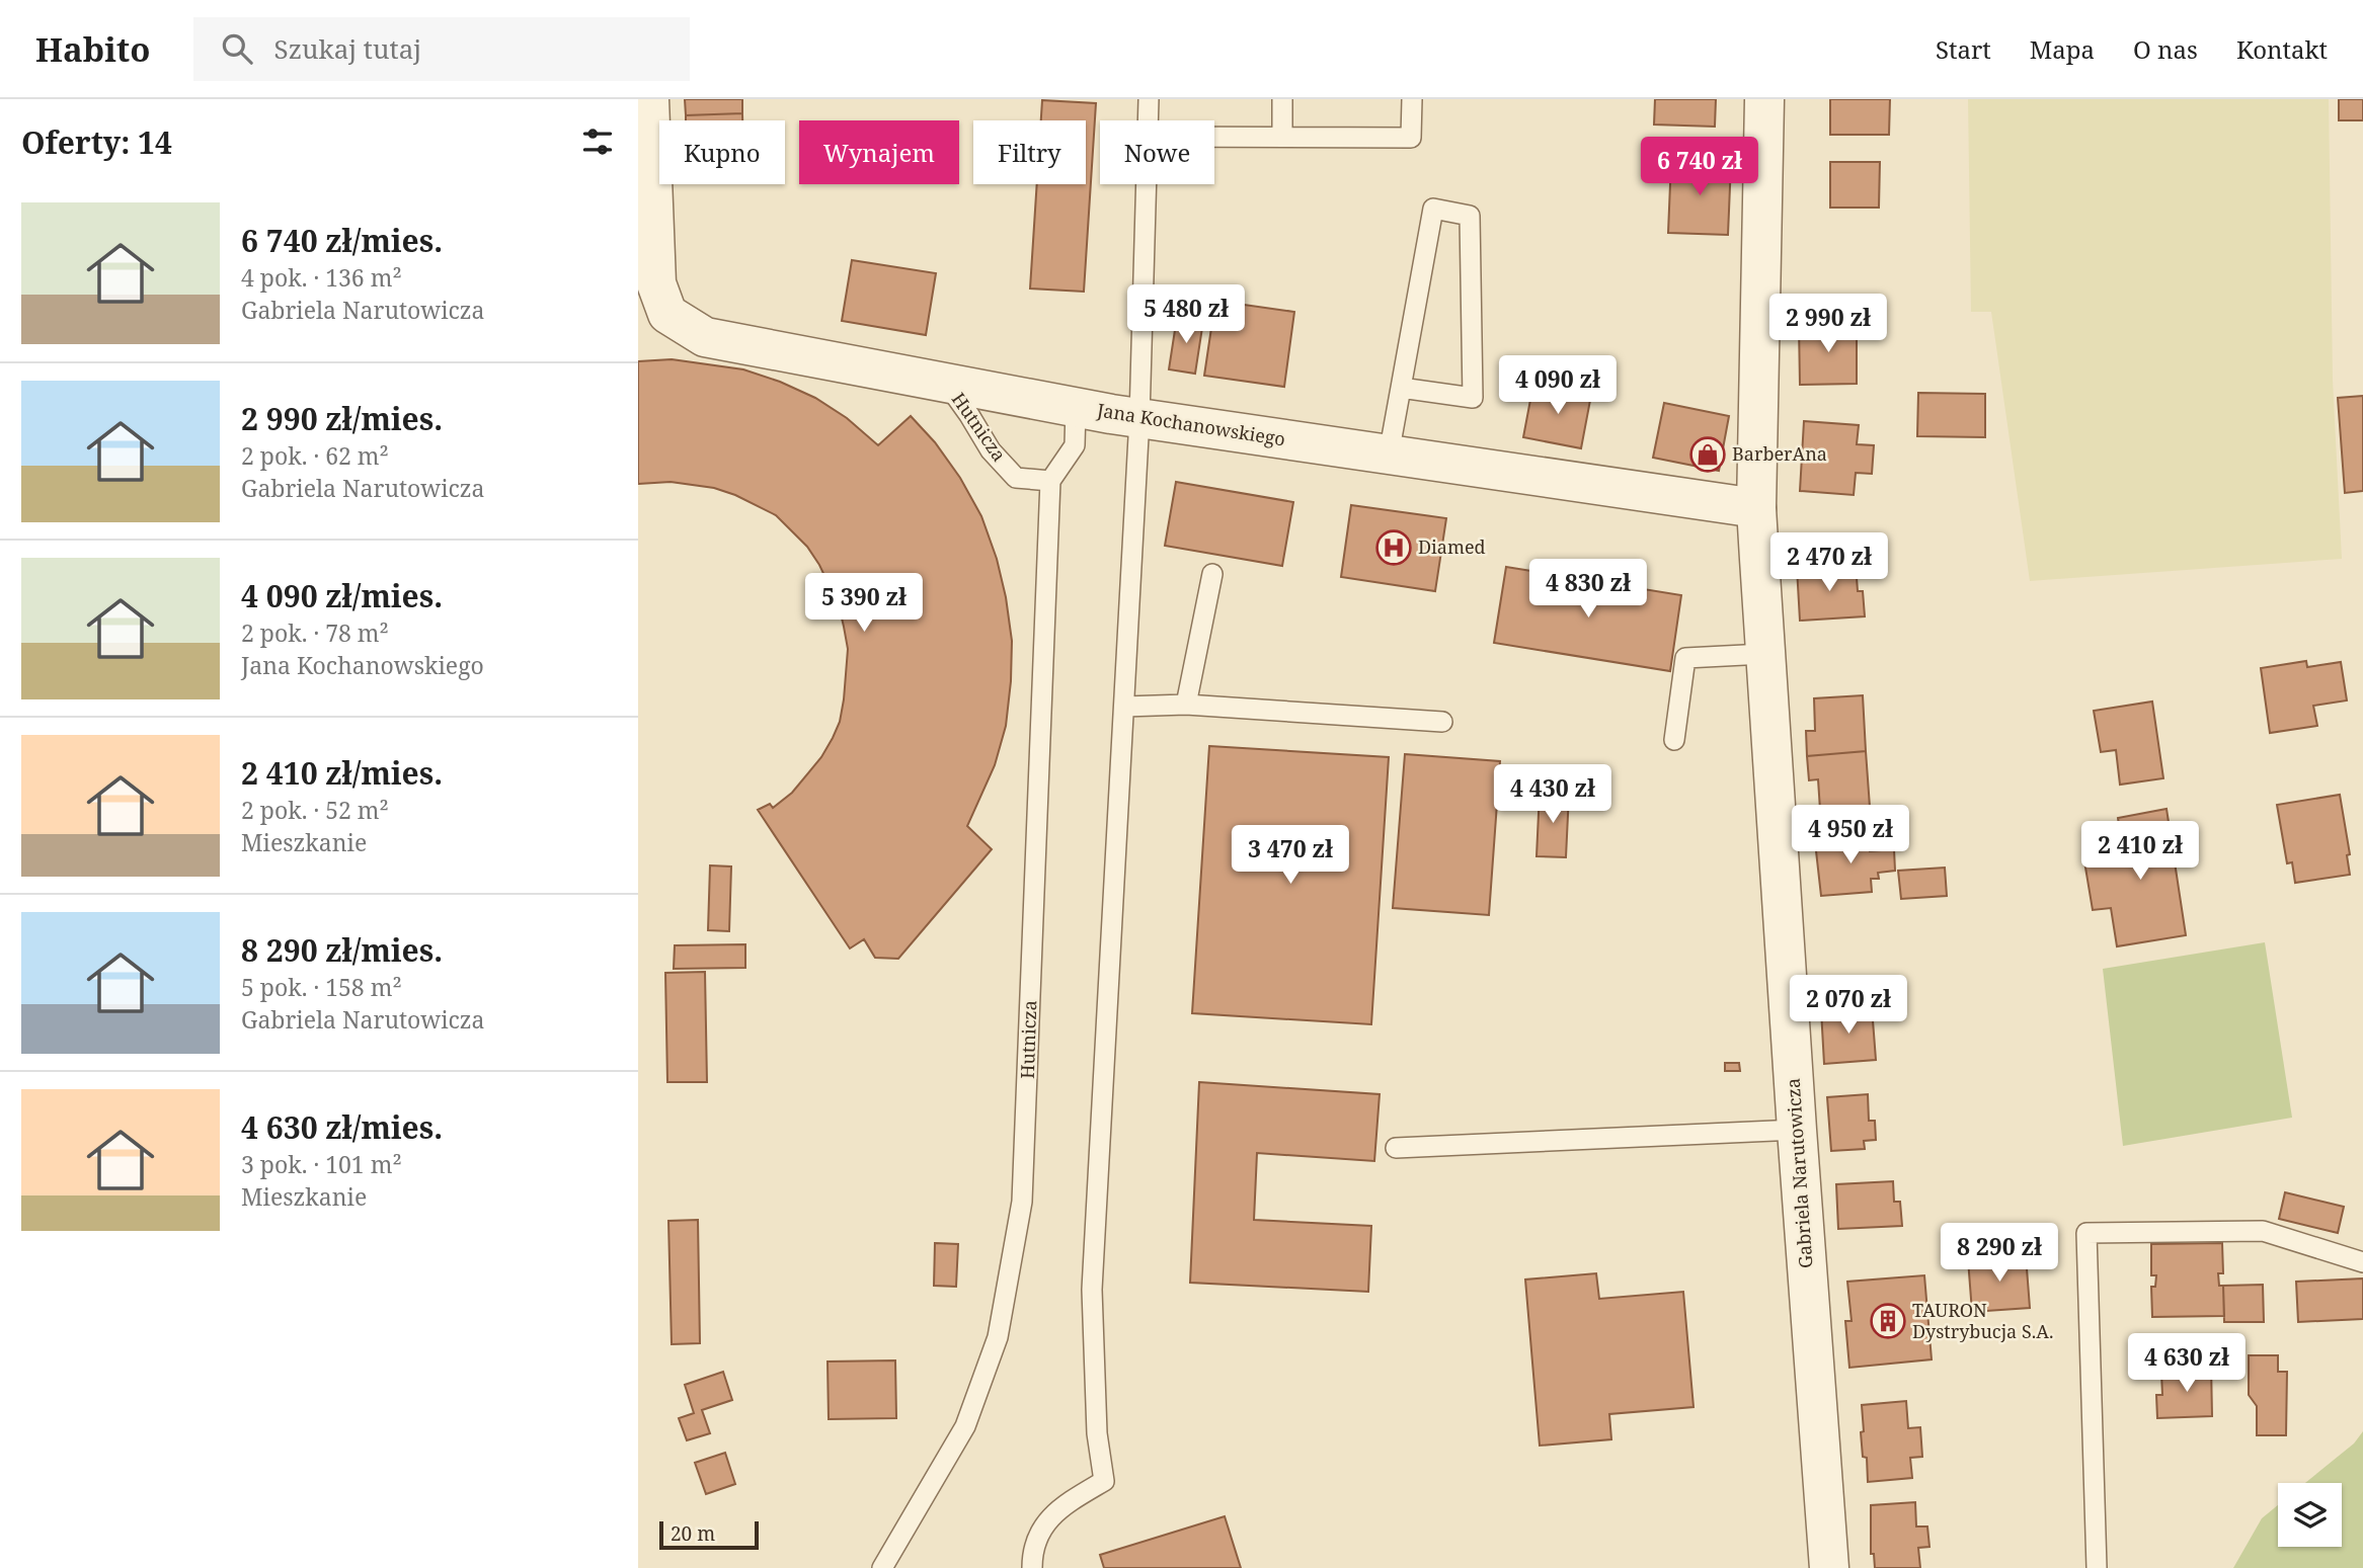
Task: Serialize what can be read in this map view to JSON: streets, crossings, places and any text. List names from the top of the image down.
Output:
{
  "streets": {
    "street": ["Jana Kochanowskiego", "Gabriela Narutowicza"],
    "lane": ["Hutnicza"]
  },
  "crossings": [
    ["Jana Kochanowskiego", "Hutnicza"],
    ["Jana Kochanowskiego", "Gabriela Narutowicza"]
  ],
  "places": {
    "shop": ["BarberAna"],
    "hospital": ["Diamed"],
    "building": ["TAURON Dystrybucja S.A."]
  },
  "scale_bar": "20 m",
  "page": {
    "header": "Habito",
    "search": "Szukaj tutaj",
    "nav": [
      "Start",
      "Mapa",
      "O nas",
      "Kontakt"
    ],
    "heading": "Oferty: 14",
    "chip": [
      "Kupno",
      "Wynajem",
      "Filtry",
      "Nowe"
    ],
    "price": [
      "6 740 zł",
      "5 480 zł",
      "2 990 zł",
      "4 090 zł",
      "2 470 zł",
      "4 830 zł",
      "5 390 zł",
      "4 430 zł",
      "4 950 zł",
      "2 410 zł",
      "3 470 zł",
      "2 070 zł",
      "8 290 zł",
      "4 630 zł"
    ],
    "list": [
      {
        "name": "6 740 zł/mies.",
        "note": "4 pok. · 136 m² · Gabriela Narutowicza"
      },
      {
        "name": "2 990 zł/mies.",
        "note": "2 pok. · 62 m² · Gabriela Narutowicza"
      },
      {
        "name": "4 090 zł/mies.",
        "note": "2 pok. · 78 m² · Jana Kochanowskiego"
      },
      {
        "name": "2 410 zł/mies.",
        "note": "2 pok. · 52 m² · Mieszkanie"
      },
      {
        "name": "8 290 zł/mies.",
        "note": "5 pok. · 158 m² · Gabriela Narutowicza"
      },
      {
        "name": "4 630 zł/mies.",
        "note": "3 pok. · 101 m² · Mieszkanie"
      }
    ],
    "scale": "20 m"
  }
}
